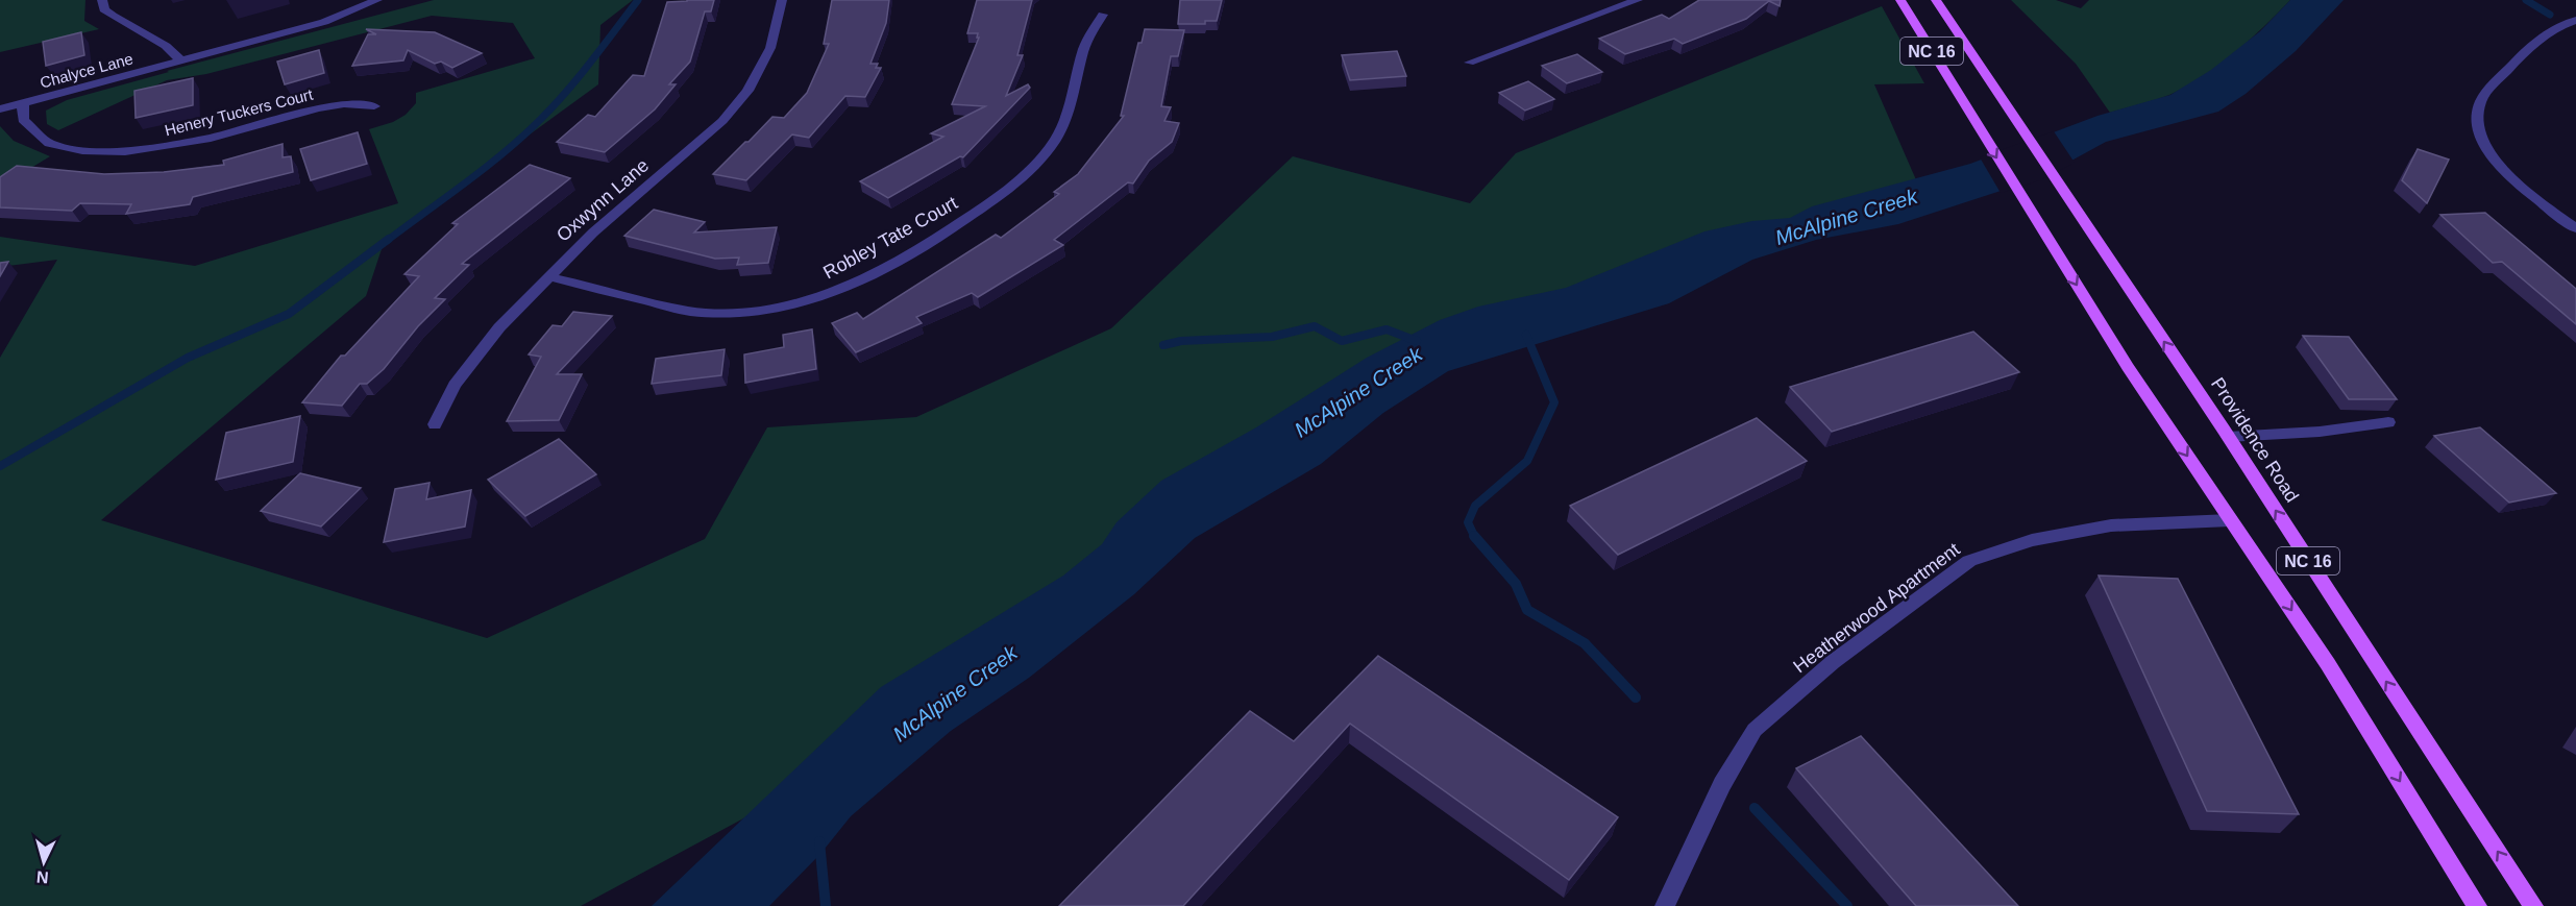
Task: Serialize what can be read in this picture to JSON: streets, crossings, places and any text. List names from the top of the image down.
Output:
{
  "streets": {
    "main road": ["NC 16", "Providence Road"],
    "street": [
      "Chalyce Lane",
      "Henery Tuckers Court",
      "Oxwynn Lane",
      "Robley Tate Court",
      "Heatherwood Apartment"
    ]
  },
  "crossings": [
    ["NC 16", "Heatherwood Apartment"],
    ["Chalyce Lane", "Henery Tuckers Court"],
    ["Oxwynn Lane", "Robley Tate Court"]
  ],
  "water": ["McAlpine Creek"],
  "north": "bottom"
}
